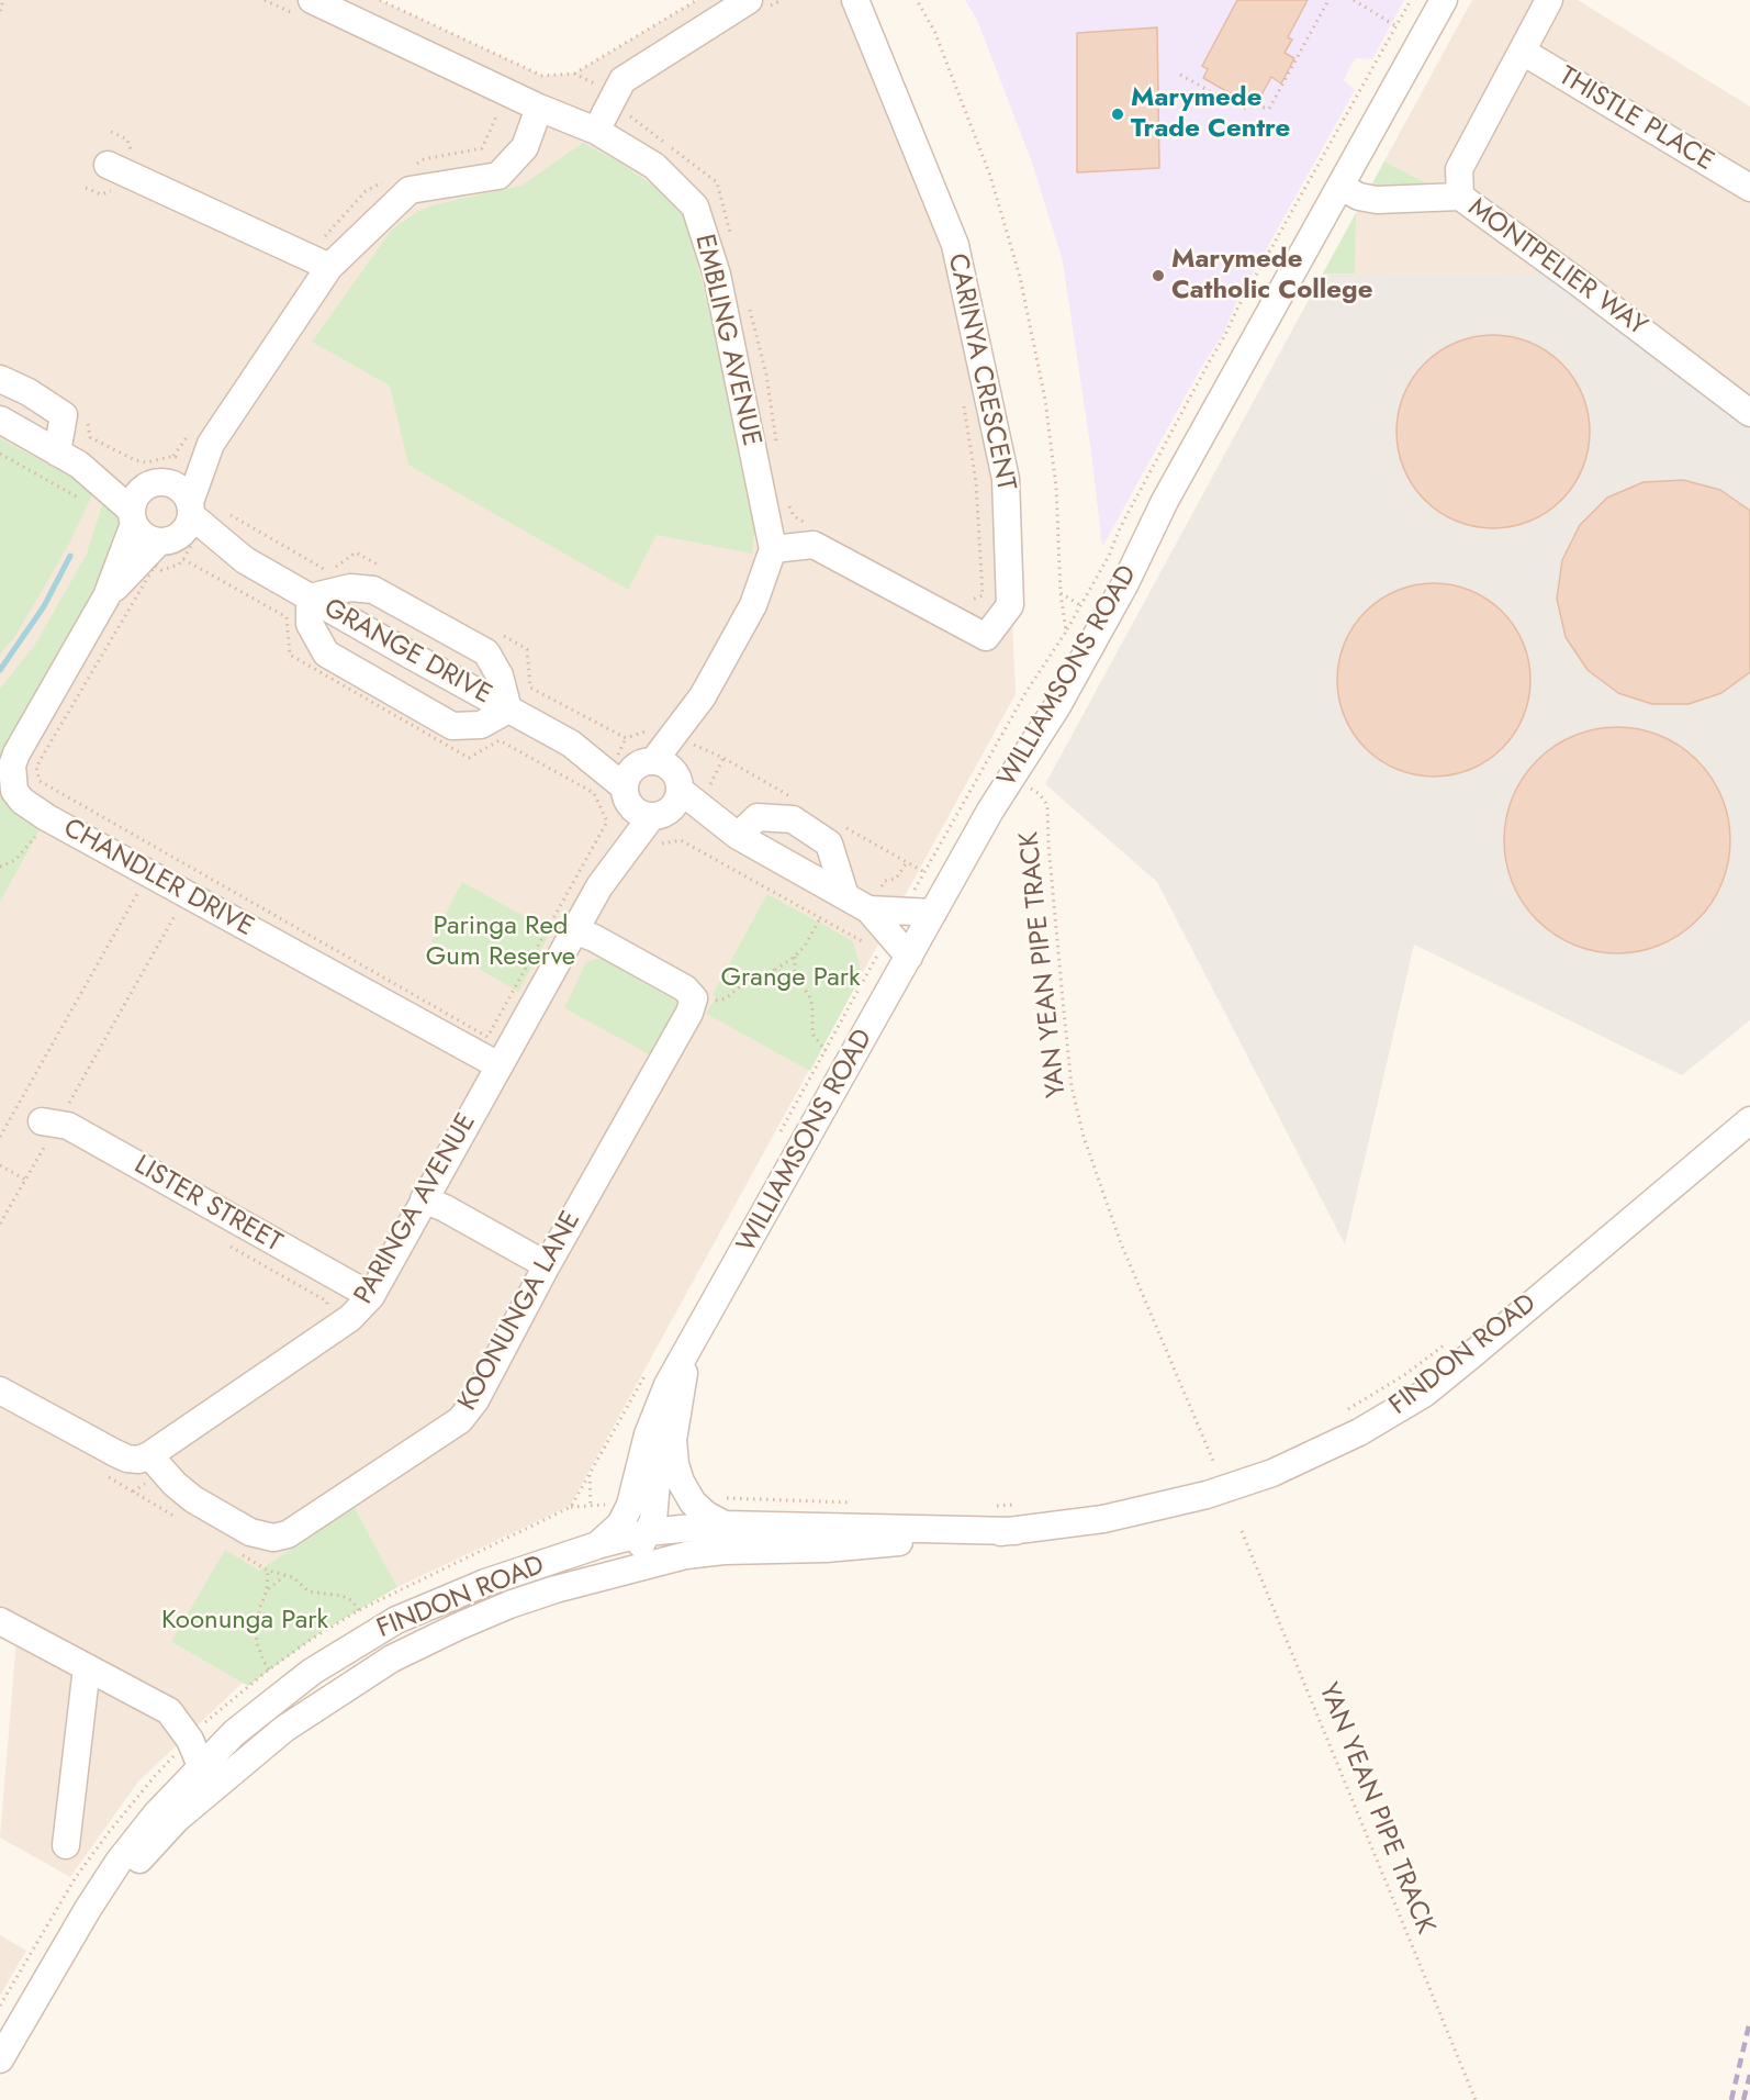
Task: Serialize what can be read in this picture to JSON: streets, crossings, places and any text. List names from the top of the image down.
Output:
{
  "streets": {
    "street": [
      "THISTLE PLACE",
      "MONTPELIER WAY",
      "EMBLING AVENUE",
      "CARINYA CRESCENT",
      "GRANGE DRIVE",
      "WILLIAMSONS ROAD",
      "CHANDLER DRIVE",
      "LISTER STREET",
      "PARINGA AVENUE",
      "KOONUNGA LANE",
      "FINDON ROAD"
    ],
    "path": ["YAN YEAN PIPE TRACK"]
  },
  "crossings": [
    ["MONTPELIER WAY", "WILLIAMSONS ROAD"],
    ["EMBLING AVENUE", "CARINYA CRESCENT"],
    ["GRANGE DRIVE", "CHANDLER DRIVE"],
    ["GRANGE DRIVE", "PARINGA AVENUE"],
    ["WILLIAMSONS ROAD", "YAN YEAN PIPE TRACK"],
    ["WILLIAMSONS ROAD", "FINDON ROAD"],
    ["CHANDLER DRIVE", "PARINGA AVENUE"],
    ["LISTER STREET", "PARINGA AVENUE"],
    ["PARINGA AVENUE", "KOONUNGA LANE"]
  ],
  "parks": ["Paringa Red Gum Reserve", "Grange Park", "Koonunga Park"],
  "places": ["Marymede Trade Centre", "Marymede Catholic College"]
}
